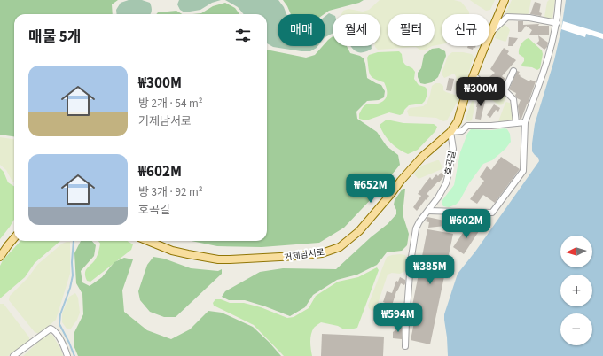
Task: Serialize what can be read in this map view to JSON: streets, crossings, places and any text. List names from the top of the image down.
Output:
{
  "streets": {
    "main road": ["거제남서로"],
    "street": ["호곡길"]
  },
  "crossings": [
    ["호곡길", "거제남서로"]
  ],
  "north": "left",
  "page": {
    "chip": [
      "매매",
      "월세",
      "필터",
      "신규"
    ],
    "heading": "매물 5개",
    "list": [
      {
        "name": "₩300M",
        "note": "방 2개 · 54 m² · 거제남서로"
      },
      {
        "name": "₩602M",
        "note": "방 3개 · 92 m² · 호곡길"
      }
    ],
    "price": [
      "₩300M",
      "₩652M",
      "₩602M",
      "₩385M",
      "₩594M"
    ],
    "map_buttons": ["+", "−"]
  }
}
